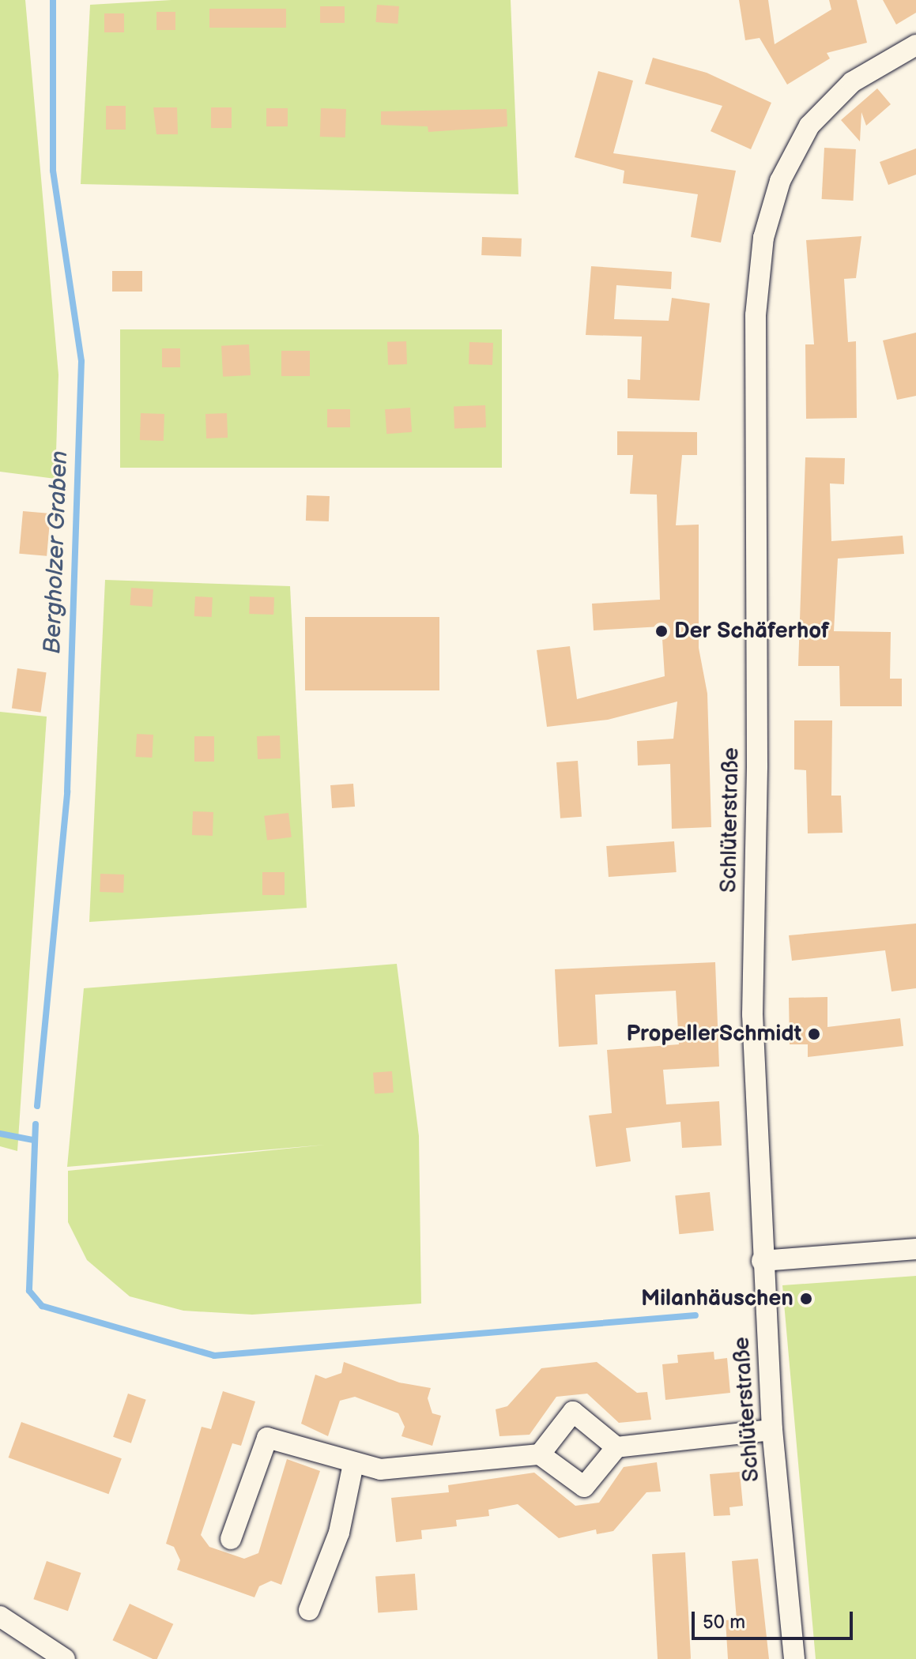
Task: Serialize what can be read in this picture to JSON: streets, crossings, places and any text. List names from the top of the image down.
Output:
{
  "streets": {
    "street": ["Schlüterstraße"]
  },
  "water": ["Bergholzer Graben"],
  "places": ["Der Schäferhof", "PropellerSchmidt", "Milanhäuschen"],
  "scale_bar": "50 m"
}
